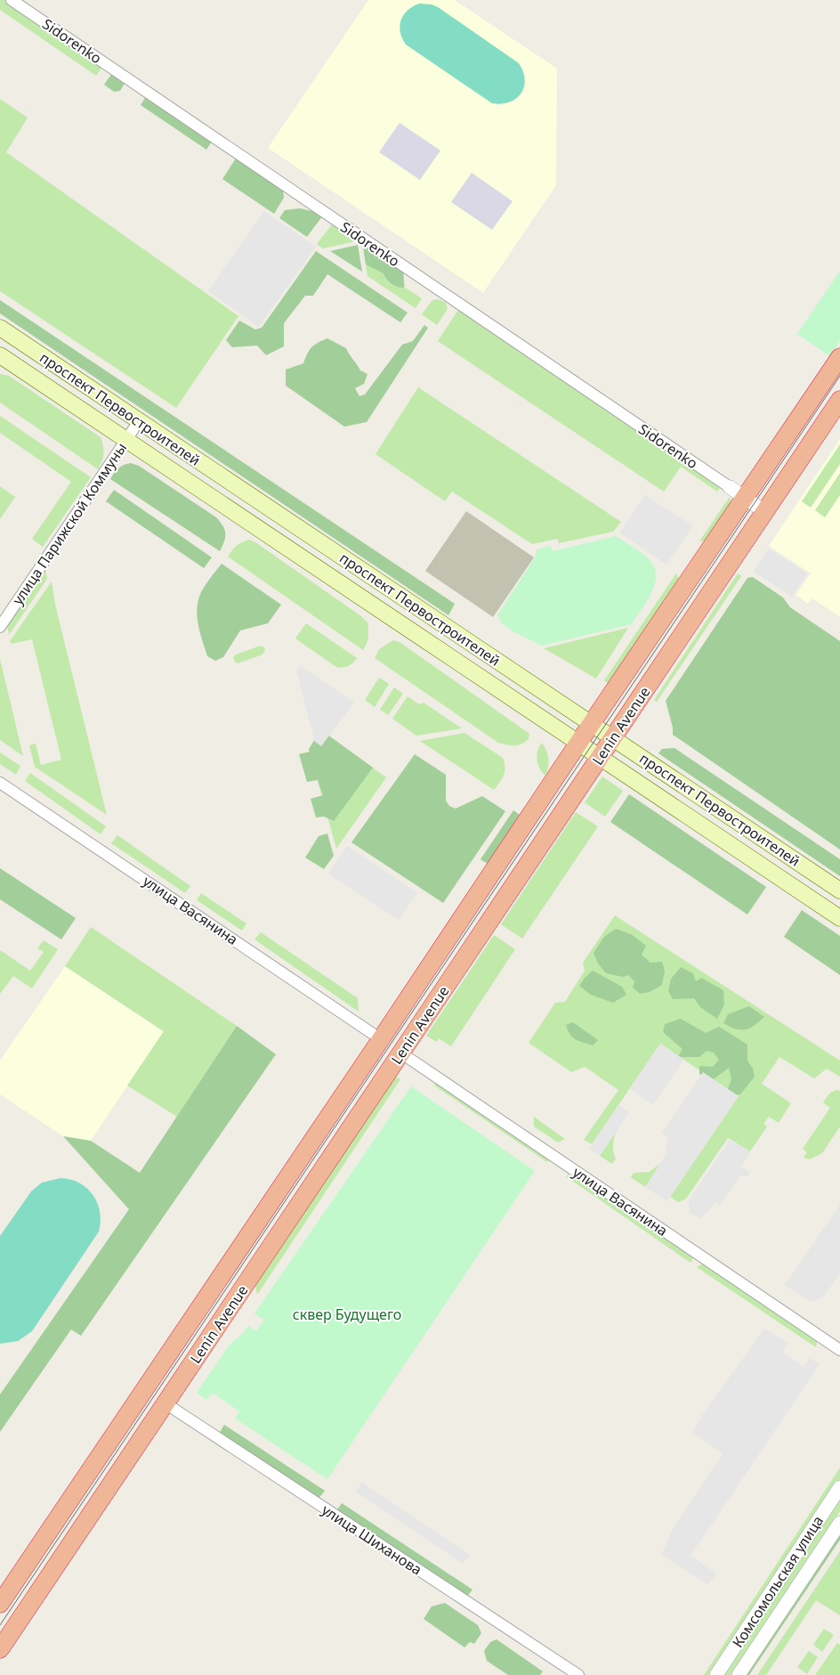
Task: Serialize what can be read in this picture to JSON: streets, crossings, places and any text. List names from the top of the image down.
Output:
{
  "streets": {
    "highway": ["Lenin Avenue"],
    "main road": ["проспект Первостроителей"],
    "street": [
      "Sidorenko",
      "улица Парижской Коммуны",
      "улица Васянина",
      "улица Шиханова",
      "Комсомольская улица"
    ]
  },
  "crossings": [
    ["проспект Первостроителей", "улица Парижской Коммуны"],
    ["проспект Первостроителей", "Lenin Avenue"],
    ["Lenin Avenue", "улица Васянина"],
    ["Lenin Avenue", "улица Шиханова"]
  ],
  "parks": ["сквер Будущего"]
}
